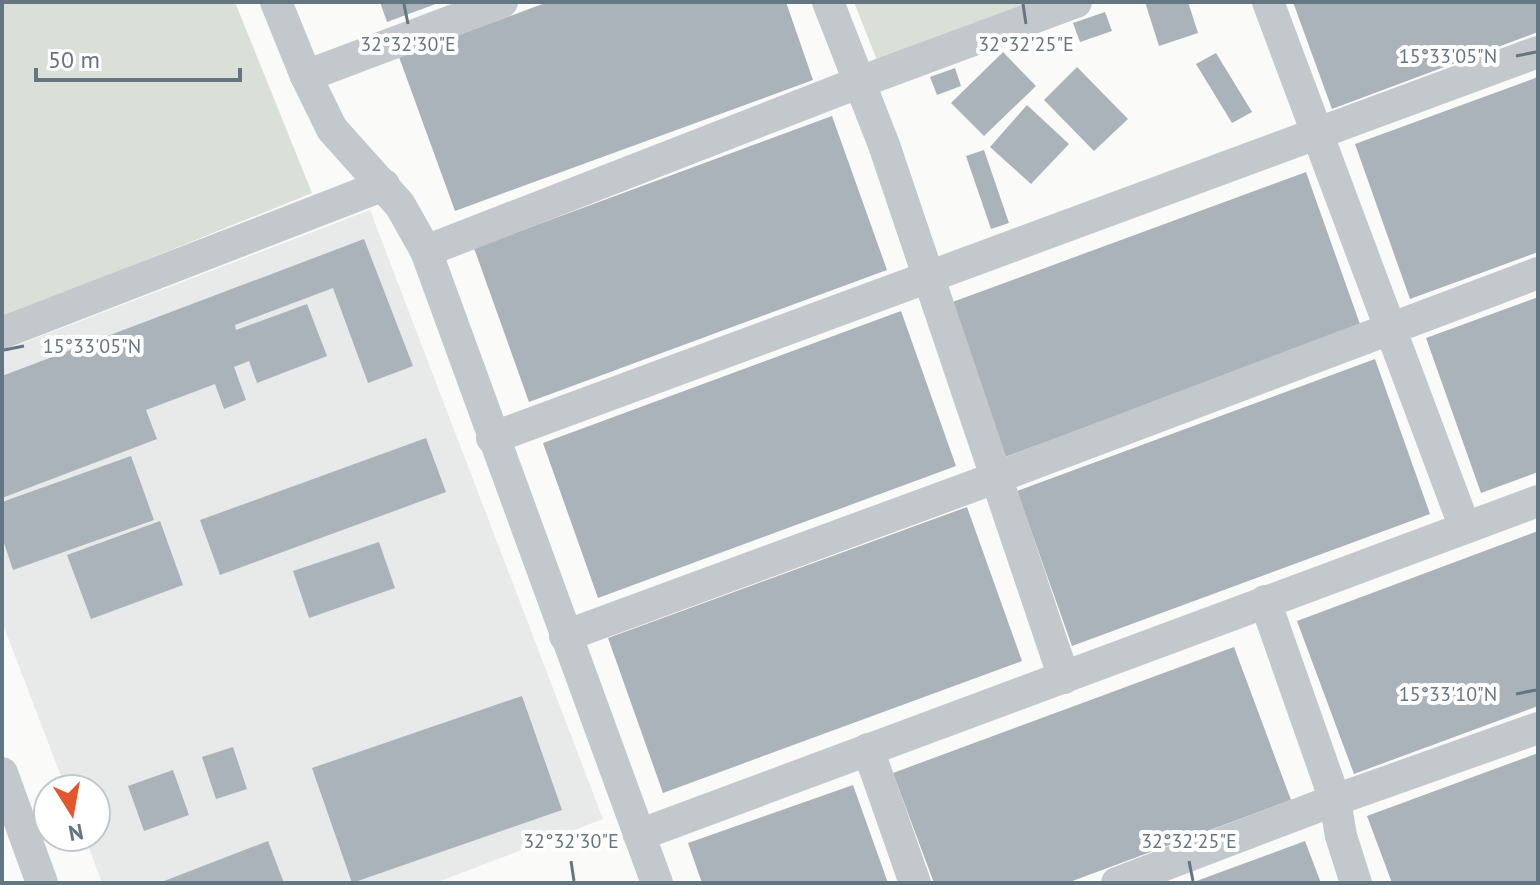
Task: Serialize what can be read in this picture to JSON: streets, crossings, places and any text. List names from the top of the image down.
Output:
{
  "scale_bar": "50 m",
  "north": "bottom",
  "coordinates": [
    "32°32'30\"E",
    "32°32'25\"E",
    "15°33'05\"N",
    "15°33'10\"N"
  ]
}
